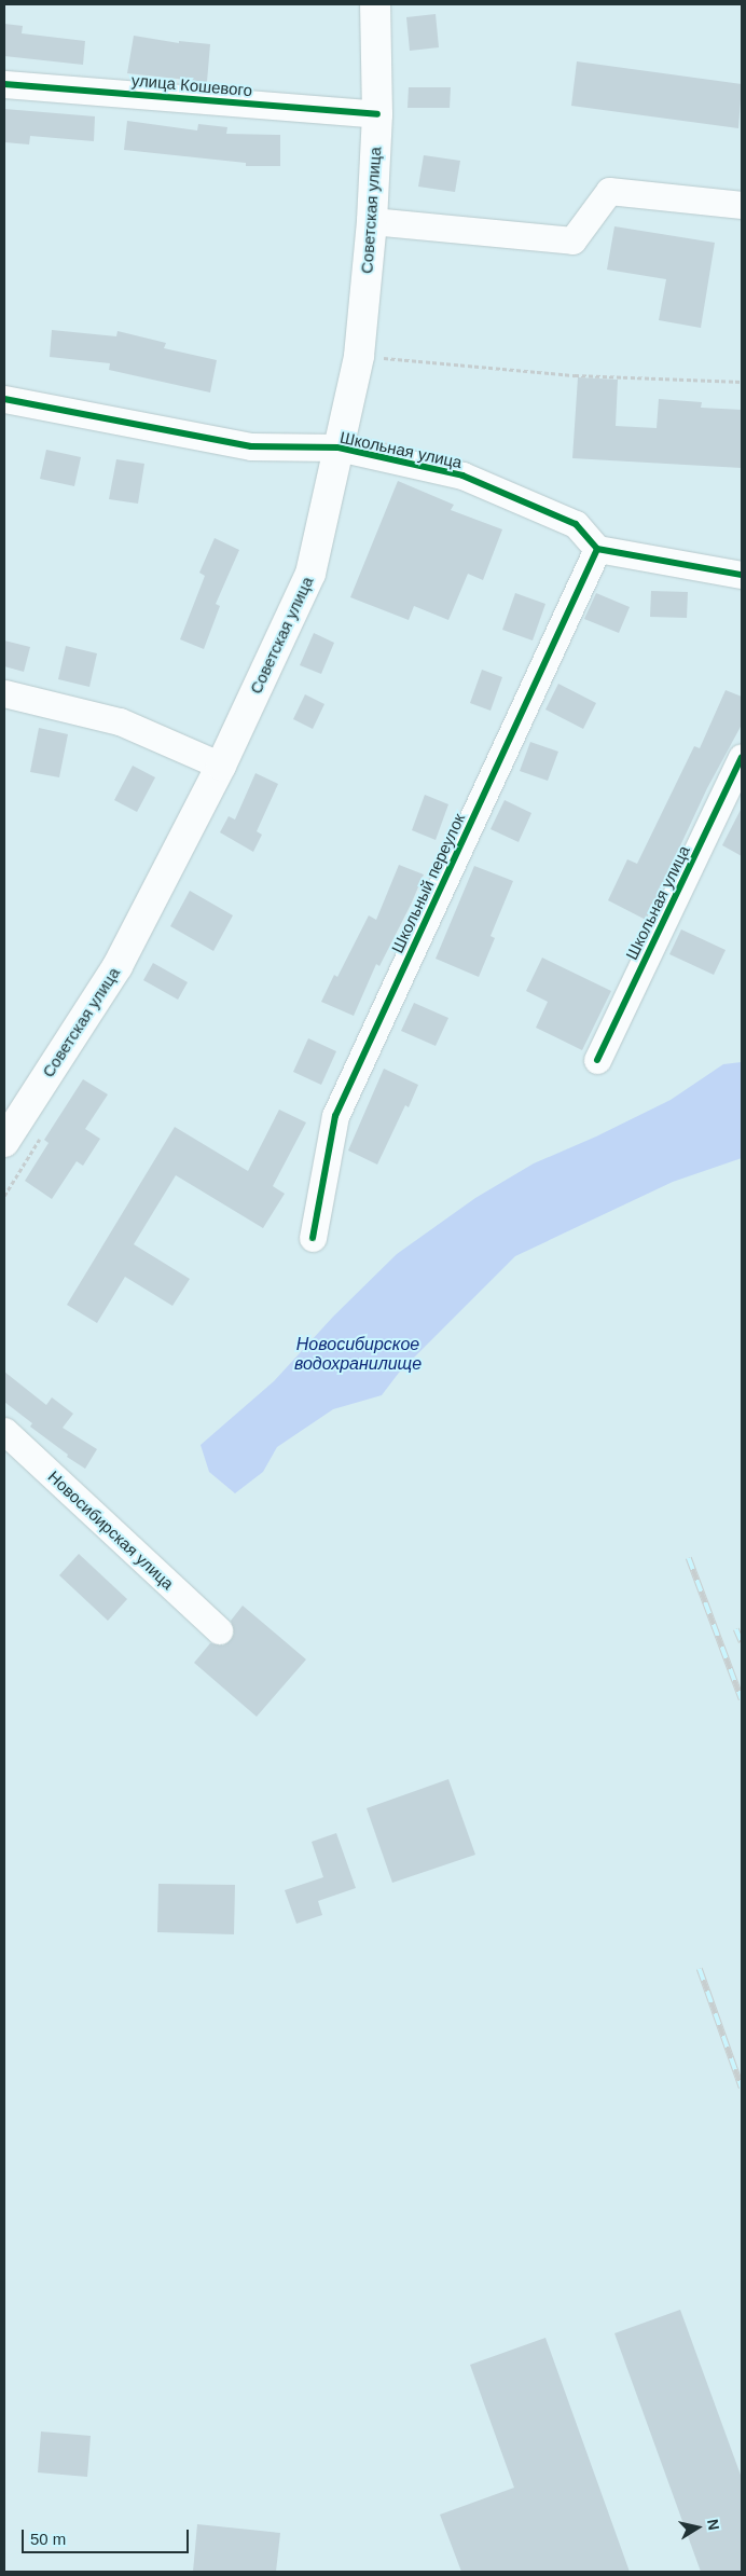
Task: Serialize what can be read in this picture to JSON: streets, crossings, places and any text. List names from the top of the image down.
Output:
{
  "streets": {
    "main road": ["Советская улица"],
    "street": [
      "улица Кошевого",
      "Школьная улица",
      "Школьный переулок",
      "Новосибирская улица"
    ]
  },
  "crossings": [
    ["улица Кошевого", "Советская улица"],
    ["Советская улица", "Школьная улица"],
    ["Школьная улица", "Школьный переулок"]
  ],
  "water": ["Новосибирское водохранилище"],
  "scale_bar": "50 m",
  "north": "right"
}
